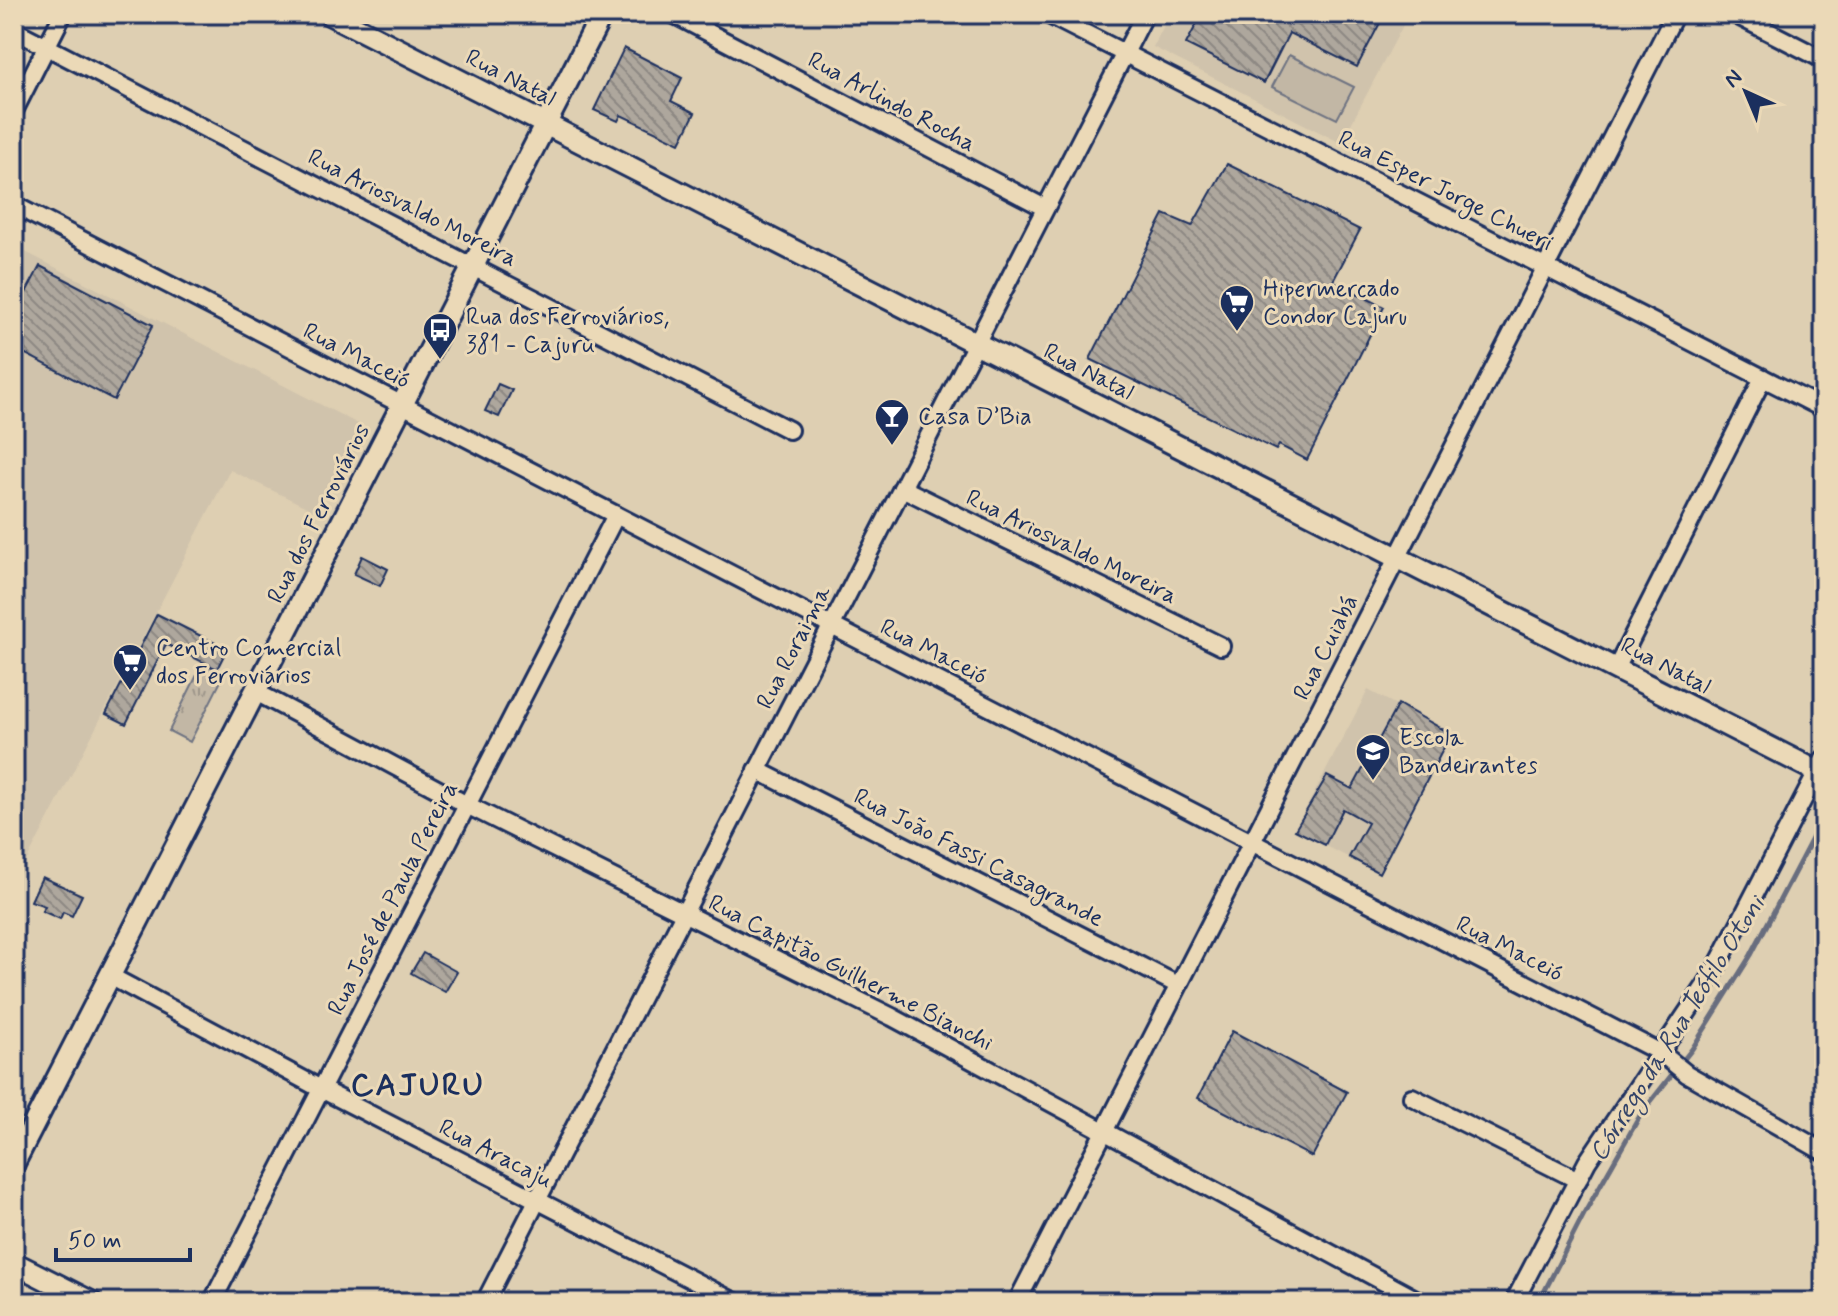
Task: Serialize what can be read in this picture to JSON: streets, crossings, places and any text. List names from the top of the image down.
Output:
{
  "streets": {
    "street": [
      "Rua Natal",
      "Rua Arlindo Rocha",
      "Rua Esper Jorge Chueri",
      "Rua Ariosvaldo Moreira",
      "Rua Maceió",
      "Rua dos Ferroviários",
      "Rua Roraima",
      "Rua Cuiabá",
      "Rua João Fassi Casagrande",
      "Rua José de Paula Pereira",
      "Rua Capitão Guilherme Bianchi",
      "Rua Aracaju"
    ]
  },
  "crossings": [
    ["Rua Natal", "Rua dos Ferroviários"],
    ["Rua Natal", "Rua Roraima"],
    ["Rua Natal", "Rua Cuiabá"],
    ["Rua Arlindo Rocha", "Rua Roraima"],
    ["Rua Esper Jorge Chueri", "Rua Roraima"],
    ["Rua Esper Jorge Chueri", "Rua Cuiabá"],
    ["Rua Ariosvaldo Moreira", "Rua dos Ferroviários"],
    ["Rua Ariosvaldo Moreira", "Rua Roraima"],
    ["Rua Maceió", "Rua dos Ferroviários"],
    ["Rua Maceió", "Rua Roraima"],
    ["Rua Maceió", "Rua Cuiabá"],
    ["Rua Maceió", "Rua José de Paula Pereira"],
    ["Rua dos Ferroviários", "Rua Capitão Guilherme Bianchi"],
    ["Rua dos Ferroviários", "Rua Aracaju"],
    ["Rua Roraima", "Rua João Fassi Casagrande"],
    ["Rua Roraima", "Rua Capitão Guilherme Bianchi"],
    ["Rua Roraima", "Rua Aracaju"],
    ["Rua Cuiabá", "Rua João Fassi Casagrande"],
    ["Rua Cuiabá", "Rua Capitão Guilherme Bianchi"],
    ["Rua José de Paula Pereira", "Rua Capitão Guilherme Bianchi"],
    ["Rua José de Paula Pereira", "Rua Aracaju"]
  ],
  "districts": ["CAJURU"],
  "water": ["Córrego da Rua Teófilo Otoni"],
  "places": {
    "supermarket": ["Hipermercado Condor Cajuru", "Centro Comercial dos Ferroviários"],
    "bus stop": ["Rua dos Ferroviários, 381 - Cajuru"],
    "bar": ["Casa D’Bia"],
    "school or university": ["Escola Bandeirantes"]
  },
  "scale_bar": "50 m",
  "north": "top left"
}
